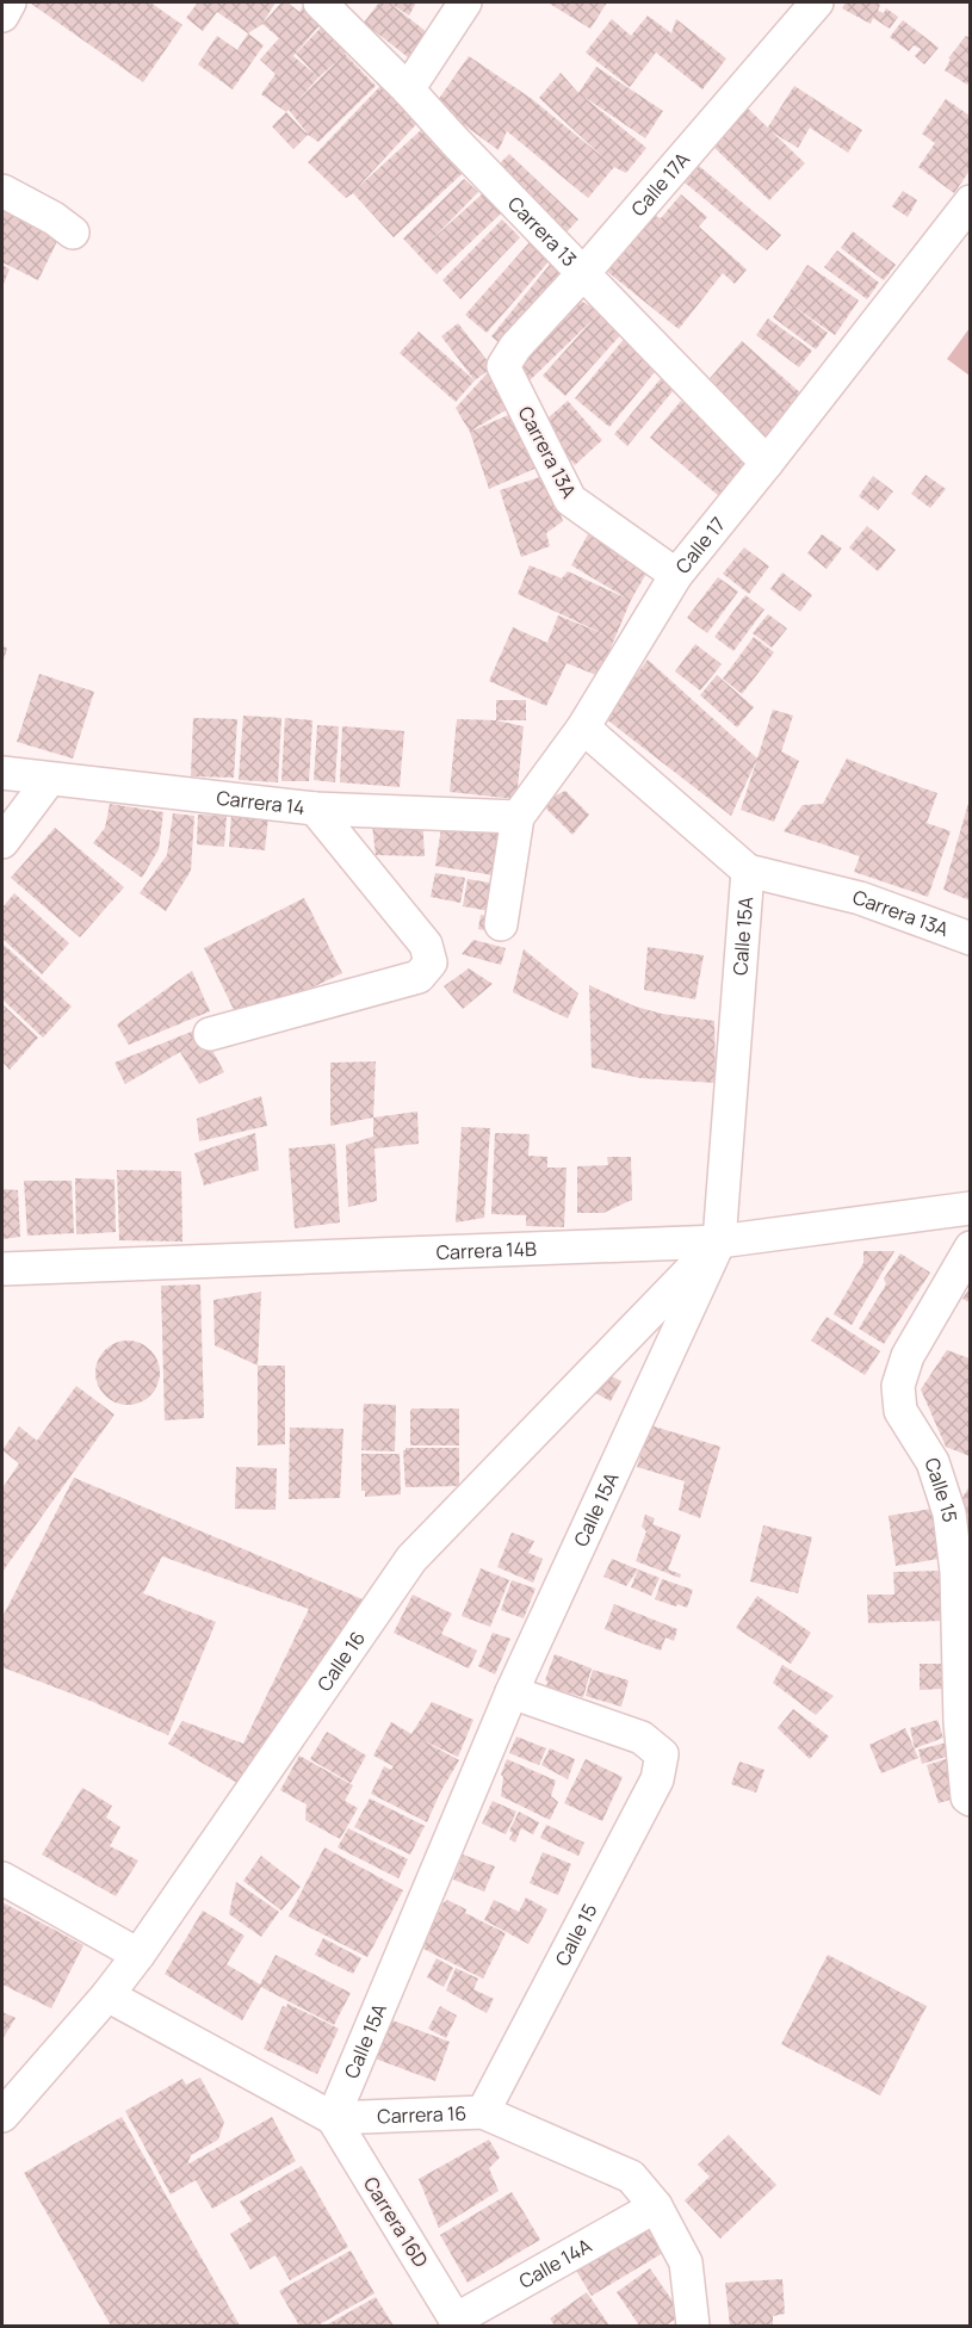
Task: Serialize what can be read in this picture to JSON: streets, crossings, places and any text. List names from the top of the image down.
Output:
{
  "streets": {
    "street": [
      "Calle 17A",
      "Carrera 13",
      "Carrera 13A",
      "Calle 17",
      "Carrera 14",
      "Calle 15A",
      "Carrera 14B",
      "Calle 15",
      "Calle 16",
      "Carrera 16",
      "Carrera 16D",
      "Calle 14A"
    ]
  },
  "crossings": [
    ["Calle 17A", "Carrera 13"],
    ["Calle 17A", "Carrera 13A"],
    ["Carrera 13", "Calle 17"],
    ["Carrera 13A", "Calle 17"],
    ["Carrera 13A", "Calle 15A"],
    ["Calle 17", "Carrera 14"],
    ["Calle 15A", "Carrera 14B"],
    ["Calle 15A", "Calle 15"],
    ["Calle 15A", "Calle 16"],
    ["Calle 15A", "Carrera 16"],
    ["Calle 15A", "Carrera 16D"],
    ["Carrera 14B", "Calle 16"],
    ["Calle 15", "Carrera 16"],
    ["Carrera 16", "Carrera 16D"],
    ["Carrera 16", "Calle 14A"],
    ["Carrera 16D", "Calle 14A"]
  ]
}
